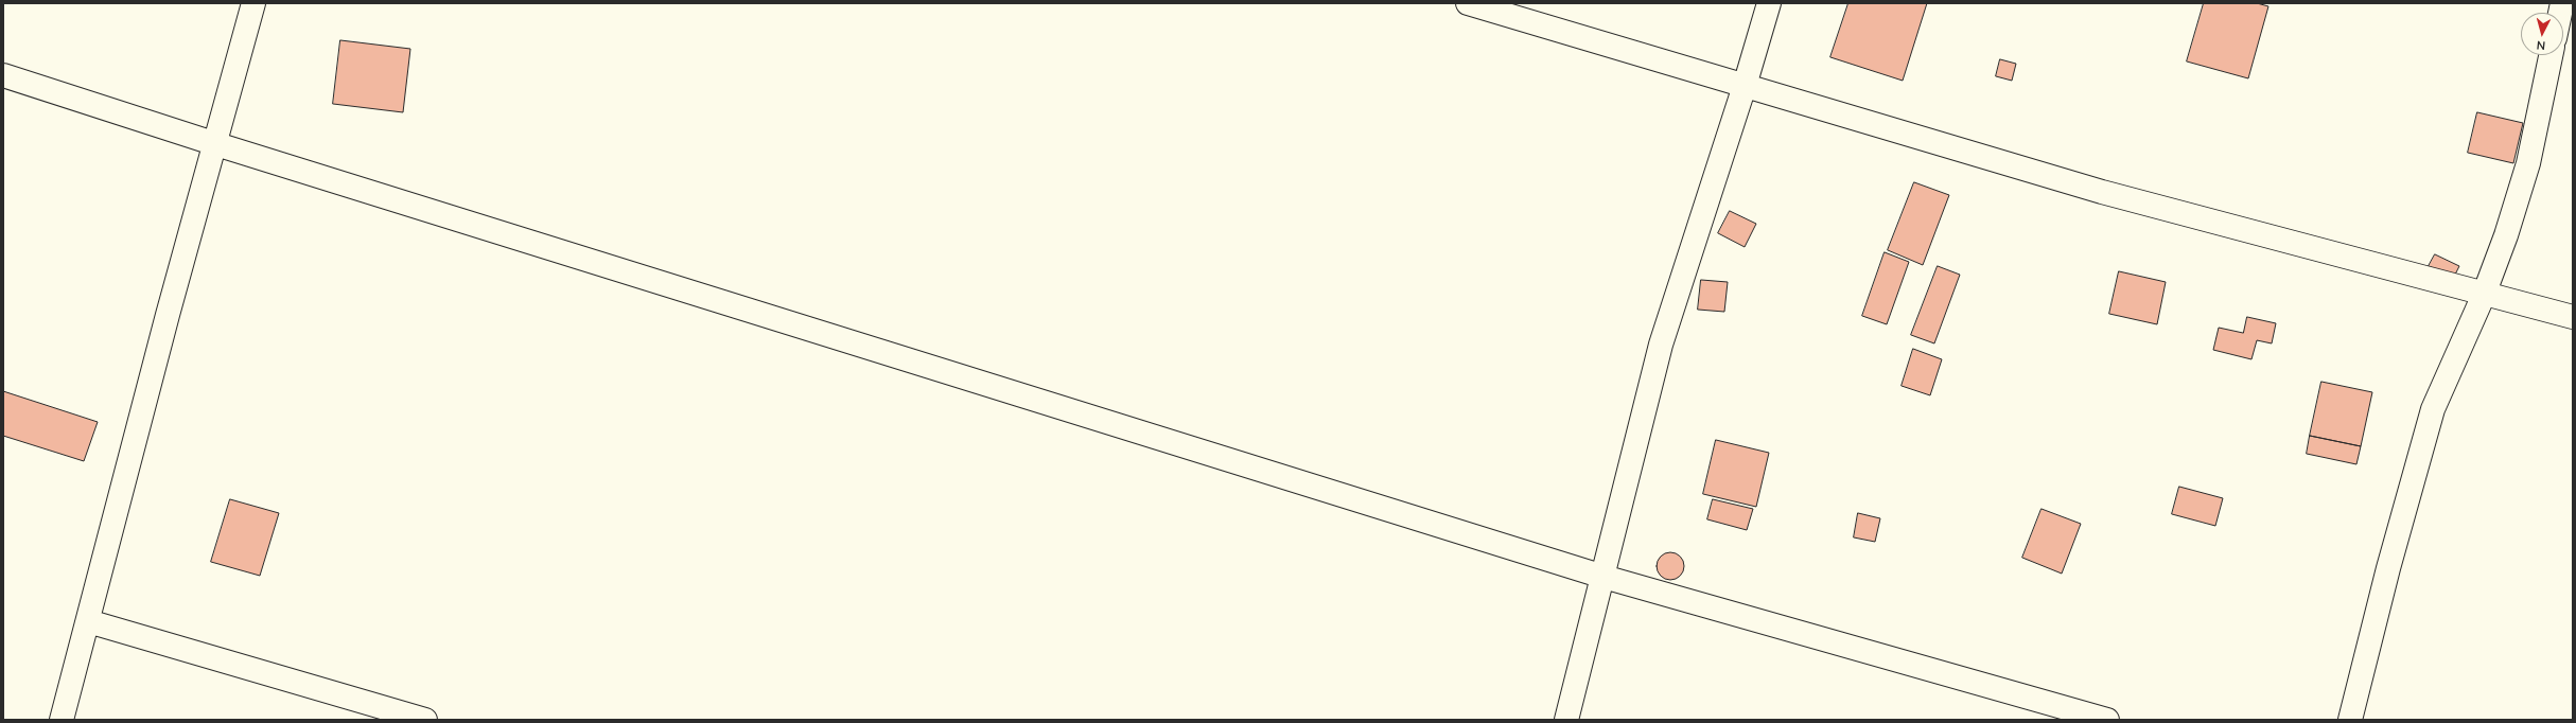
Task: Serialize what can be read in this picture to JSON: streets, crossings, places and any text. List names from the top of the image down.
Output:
{
  "north": "bottom"
}
